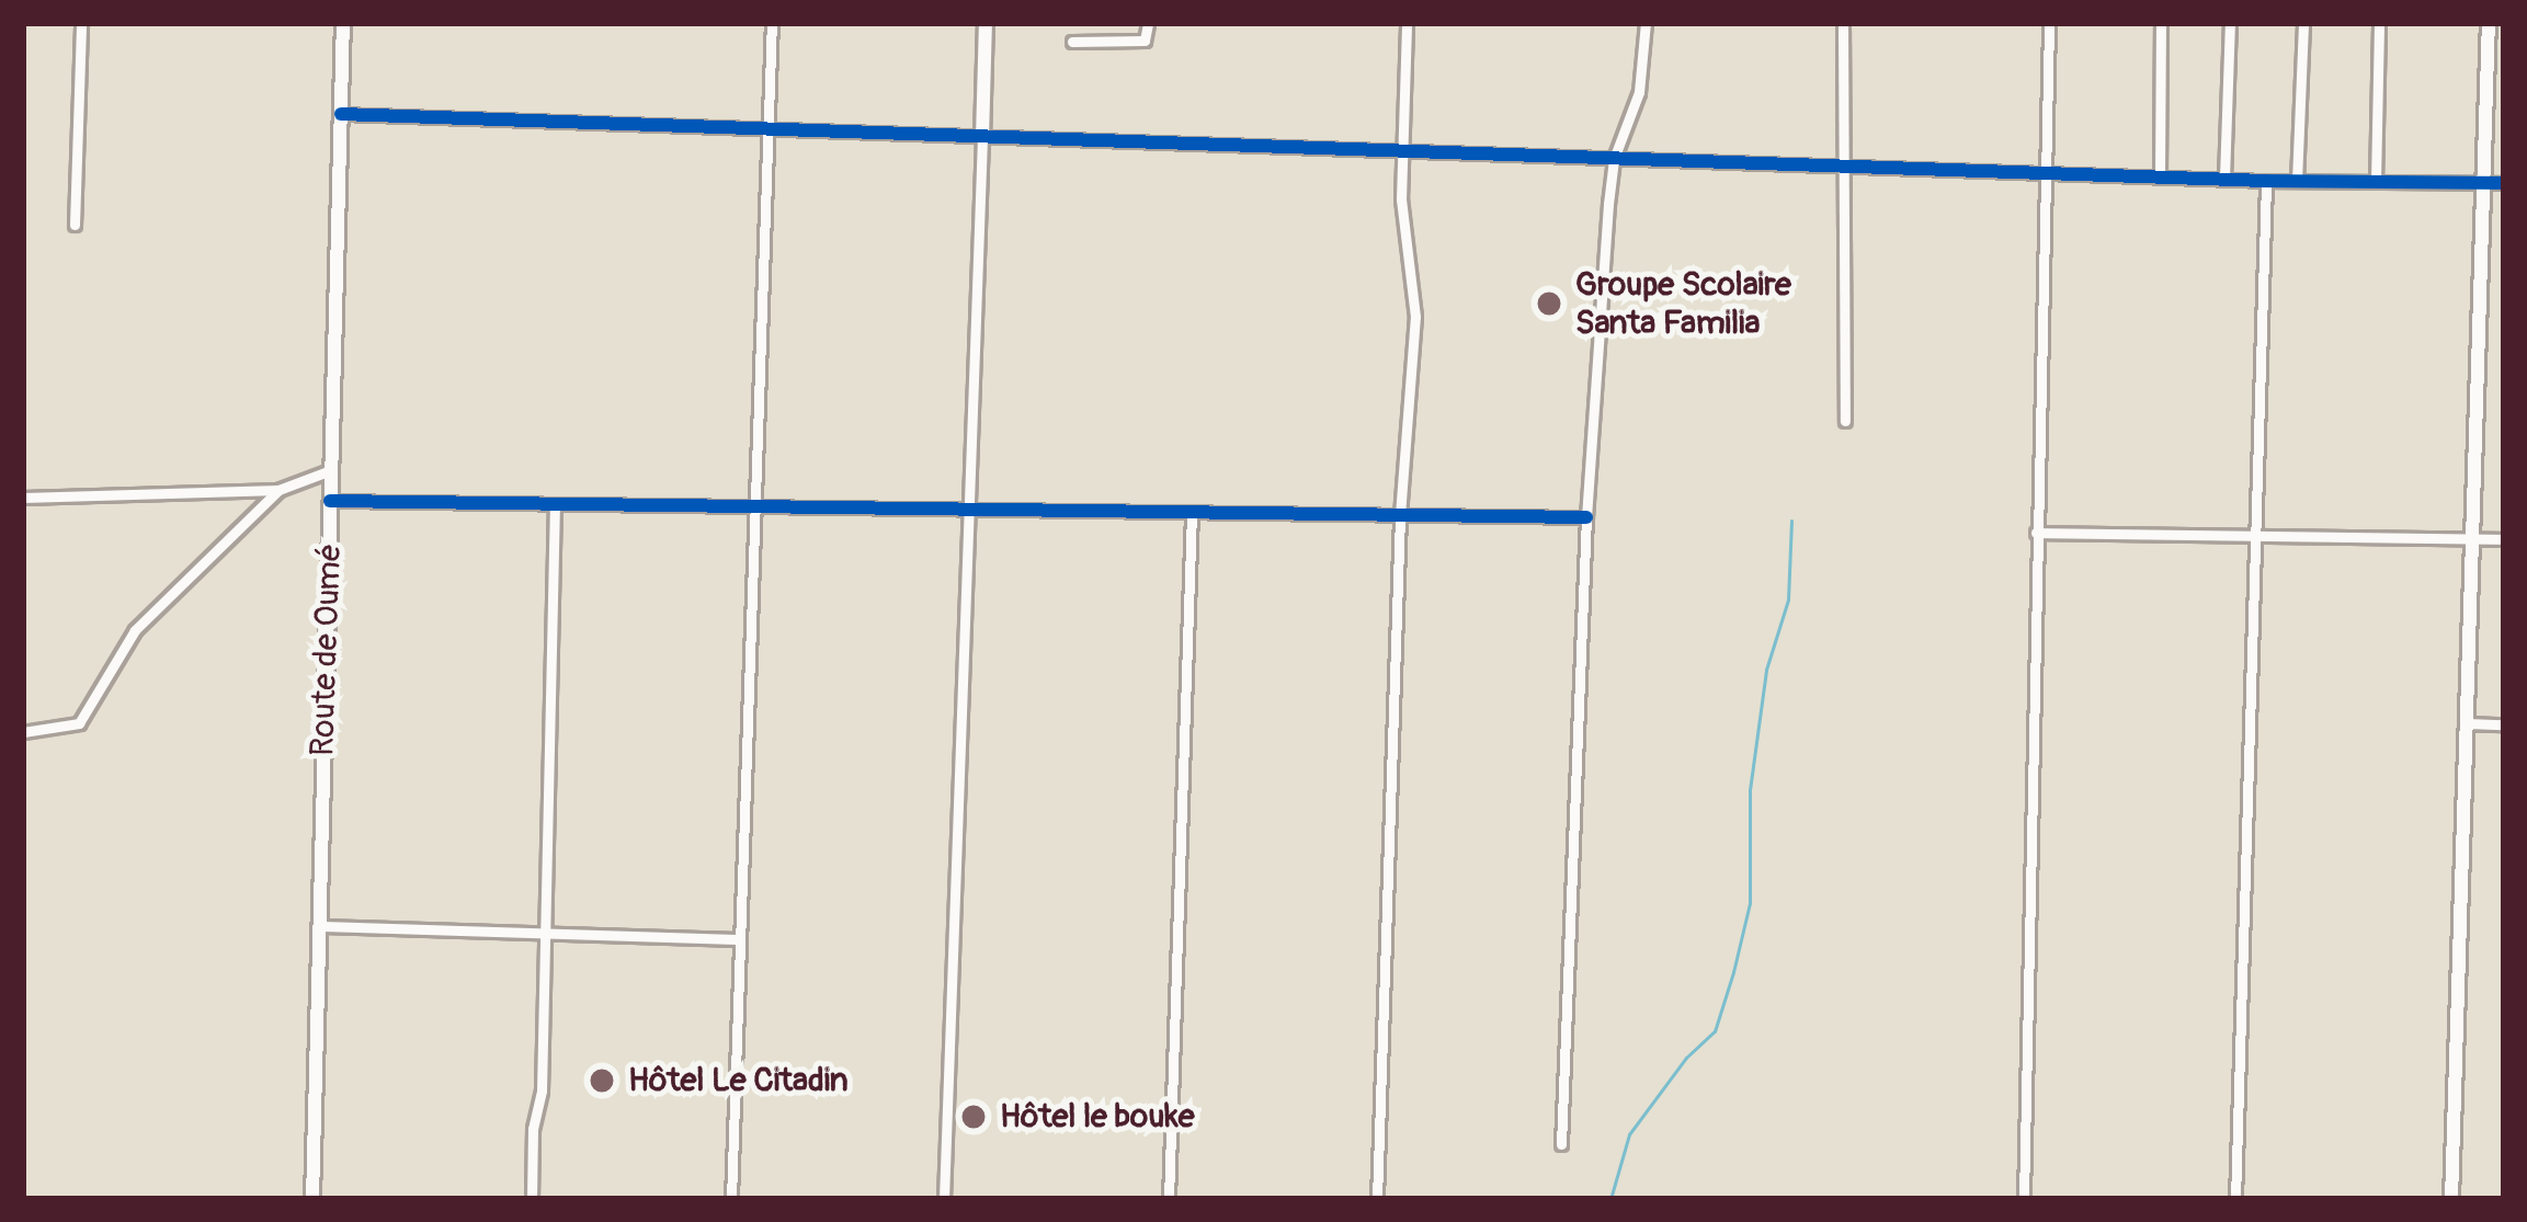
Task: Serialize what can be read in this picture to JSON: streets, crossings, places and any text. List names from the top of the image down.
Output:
{
  "streets": {
    "street": ["Route de Oumé"]
  },
  "places": ["Groupe Scolaire Santa Familia", "Hôtel Le Citadin", "Hôtel le bouke"]
}
